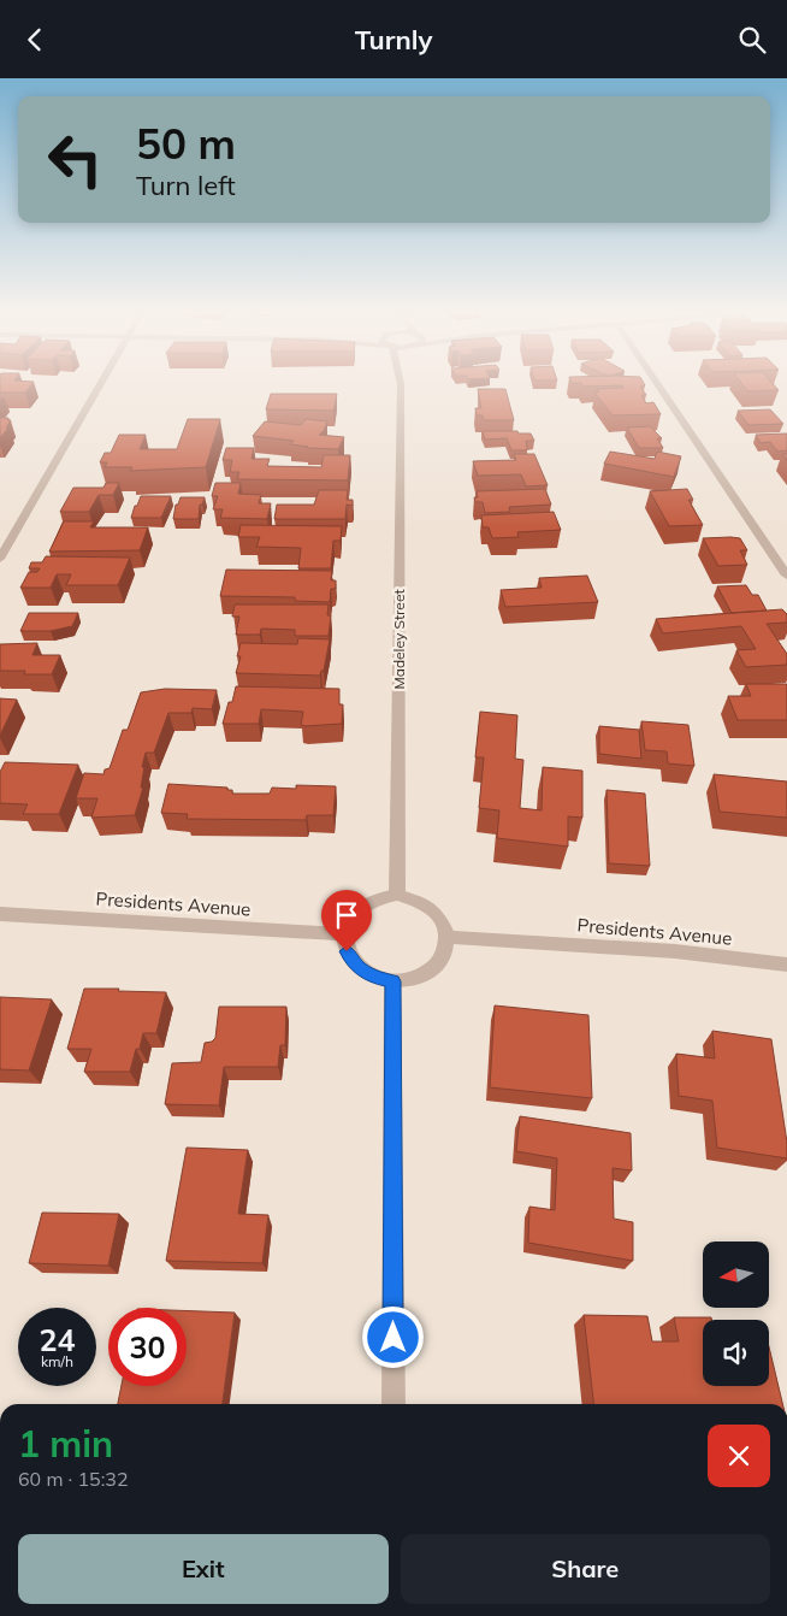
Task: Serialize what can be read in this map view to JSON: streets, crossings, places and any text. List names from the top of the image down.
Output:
{
  "streets": {
    "street": ["Madeley Street", "Presidents Avenue"]
  },
  "crossings": [
    ["Madeley Street", "Presidents Avenue"]
  ],
  "north": "left",
  "page": {
    "header": "Turnly",
    "turn": ["50 m", "Turn left"],
    "speed": "24 km/h",
    "limit": "30",
    "heading": ["1 min", "60 m · 15:32"],
    "buttons": ["Exit", "Share"]
  }
}
